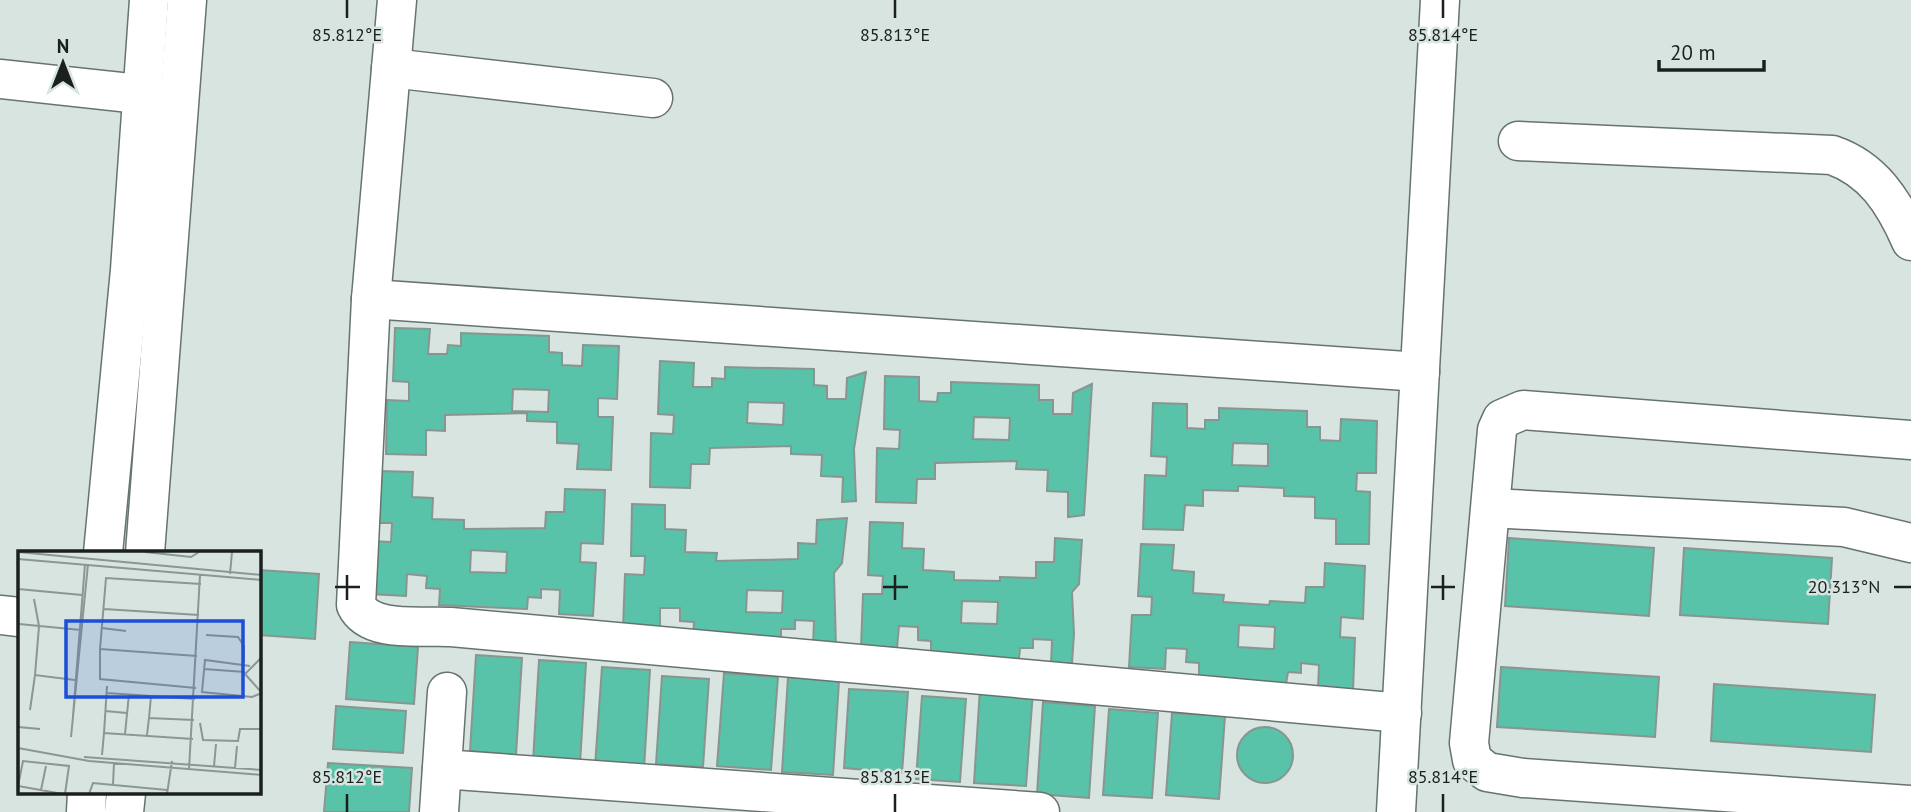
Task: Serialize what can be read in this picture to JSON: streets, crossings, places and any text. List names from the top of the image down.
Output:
{
  "scale_bar": "20 m",
  "north": "top",
  "coordinates": [
    "85.812°E",
    "85.813°E",
    "85.814°E",
    "20.313°N"
  ]
}
